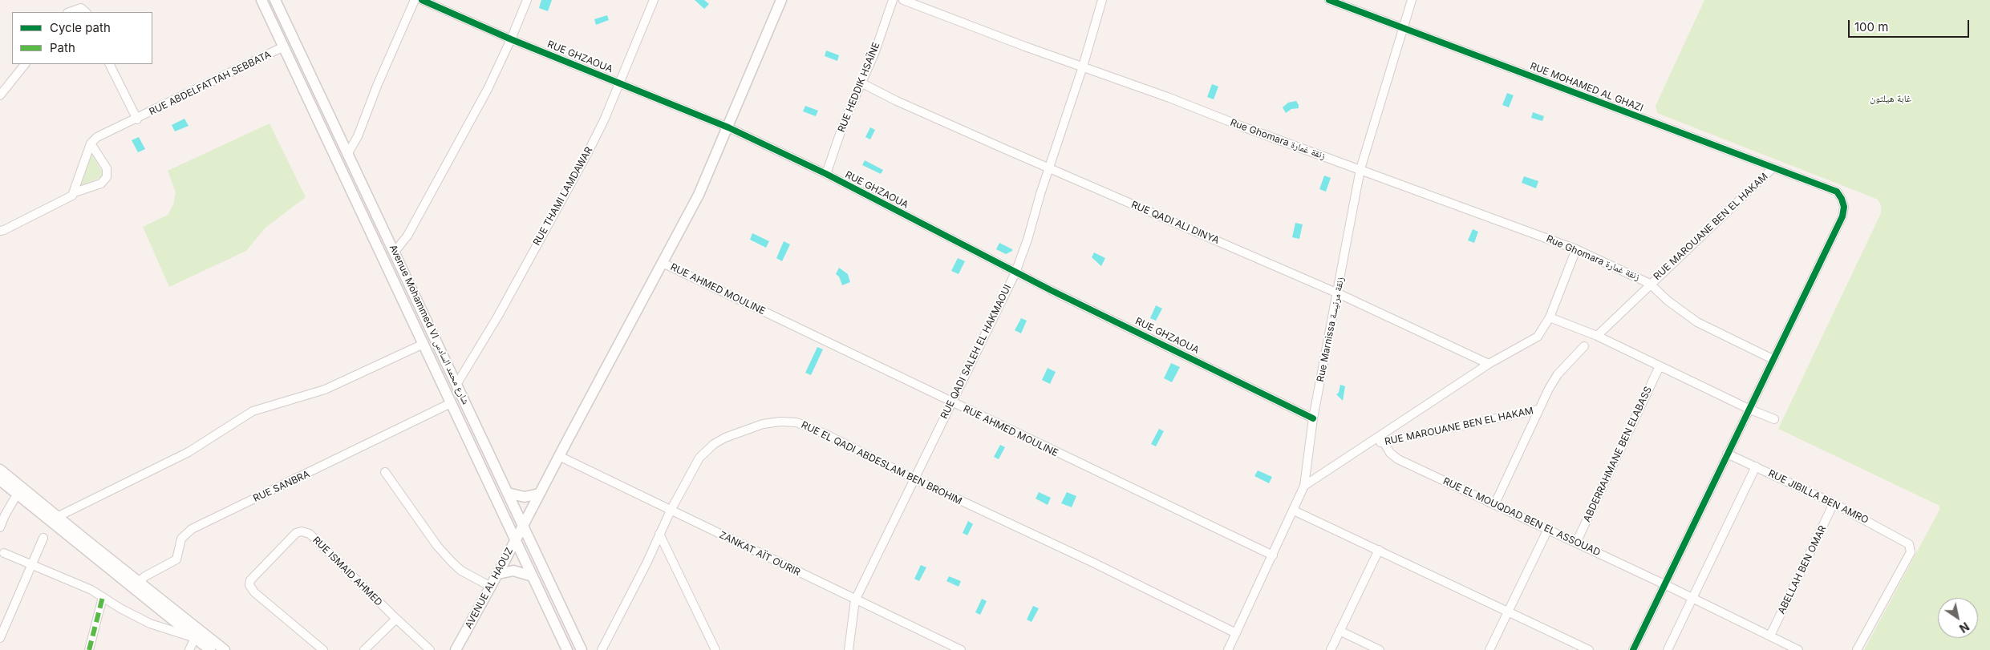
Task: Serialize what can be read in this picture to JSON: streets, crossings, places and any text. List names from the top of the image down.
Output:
{
  "streets": {
    "main road": ["Avenue Mohammed VI شارع محمد السادس", "AVENUE AL HAOUZ"],
    "street": [
      "RUE GHZAOUA",
      "RUE ABDELFATTAH SEBBATA",
      "RUE HEDDIK HSAÏNE",
      "RUE MOHAMED AL GHAZI",
      "Rue Ghomara زنقة غمارة",
      "RUE THAMI LAMDAWAR",
      "RUE QADI ALI DINYA",
      "RUE MAROUANE BEN EL HAKAM",
      "RUE AHMED MOULINE",
      "Rue Marnissa زنقة مرنيسة",
      "RUE QADI SALEH EL HAKMAOUI",
      "ABDERRAHMANE BEN ELABASS",
      "RUE EL QADI ABDESLAM BEN BROHIM",
      "RUE SANBRA",
      "RUE JIBILLA BEN AMRO",
      "RUE EL MOUQDAD BEN EL ASSOUAD",
      "ZANKAT AÏT OURIR",
      "ABELLAH BEN OMAR",
      "RUE ISMAID AHMED"
    ]
  },
  "crossings": [
    ["RUE GHZAOUA", "RUE HEDDIK HSAÏNE"],
    ["RUE GHZAOUA", "RUE THAMI LAMDAWAR"],
    ["RUE GHZAOUA", "Rue Marnissa زنقة مرنيسة"],
    ["RUE GHZAOUA", "RUE QADI SALEH EL HAKMAOUI"],
    ["RUE GHZAOUA", "AVENUE AL HAOUZ"],
    ["RUE ABDELFATTAH SEBBATA", "Avenue Mohammed VI شارع محمد السادس"],
    ["RUE HEDDIK HSAÏNE", "RUE QADI ALI DINYA"],
    ["RUE MOHAMED AL GHAZI", "Rue Ghomara زنقة غمارة"],
    ["RUE MOHAMED AL GHAZI", "RUE MAROUANE BEN EL HAKAM"],
    ["RUE MOHAMED AL GHAZI", "Rue Marnissa زنقة مرنيسة"],
    ["Rue Ghomara زنقة غمارة", "RUE MAROUANE BEN EL HAKAM"],
    ["Rue Ghomara زنقة غمارة", "Rue Marnissa زنقة مرنيسة"],
    ["Rue Ghomara زنقة غمارة", "RUE QADI SALEH EL HAKMAOUI"],
    ["RUE THAMI LAMDAWAR", "Avenue Mohammed VI شارع محمد السادس"],
    ["RUE QADI ALI DINYA", "Rue Marnissa زنقة مرنيسة"],
    ["RUE QADI ALI DINYA", "RUE QADI SALEH EL HAKMAOUI"],
    ["RUE MAROUANE BEN EL HAKAM", "RUE EL MOUQDAD BEN EL ASSOUAD"],
    ["RUE AHMED MOULINE", "Rue Marnissa زنقة مرنيسة"],
    ["RUE AHMED MOULINE", "RUE QADI SALEH EL HAKMAOUI"],
    ["RUE AHMED MOULINE", "AVENUE AL HAOUZ"],
    ["Avenue Mohammed VI شارع محمد السادس", "RUE SANBRA"],
    ["Avenue Mohammed VI شارع محمد السادس", "AVENUE AL HAOUZ"],
    ["Rue Marnissa زنقة مرنيسة", "RUE EL QADI ABDESLAM BEN BROHIM"],
    ["RUE QADI SALEH EL HAKMAOUI", "RUE EL QADI ABDESLAM BEN BROHIM"],
    ["RUE QADI SALEH EL HAKMAOUI", "ZANKAT AÏT OURIR"],
    ["ABDERRAHMANE BEN ELABASS", "RUE EL MOUQDAD BEN EL ASSOUAD"],
    ["RUE EL QADI ABDESLAM BEN BROHIM", "ZANKAT AÏT OURIR"],
    ["RUE JIBILLA BEN AMRO", "ABELLAH BEN OMAR"],
    ["RUE EL MOUQDAD BEN EL ASSOUAD", "ABELLAH BEN OMAR"],
    ["ZANKAT AÏT OURIR", "AVENUE AL HAOUZ"]
  ],
  "parks": ["غابة هيلتون"],
  "legend": ["Cycle path", "Path"],
  "scale_bar": "100 m",
  "north": "bottom right"
}
